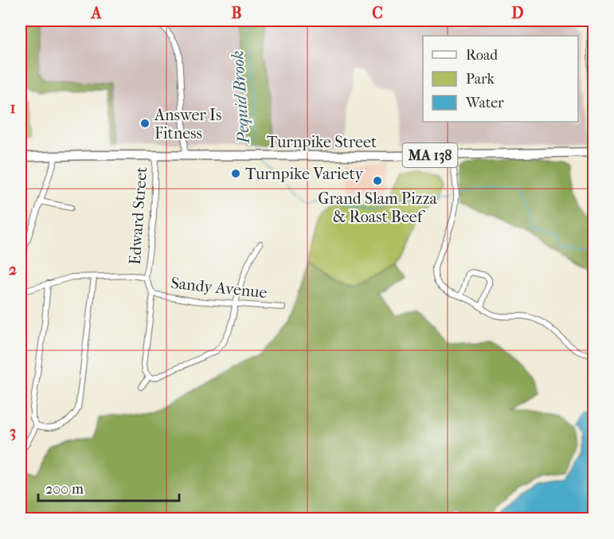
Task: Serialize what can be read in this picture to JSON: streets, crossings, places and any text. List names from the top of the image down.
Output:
{
  "streets": {
    "main road": ["Turnpike Street", "MA 138"],
    "street": ["Edward Street", "Sandy Avenue"]
  },
  "crossings": [
    ["Turnpike Street", "Edward Street"],
    ["Edward Street", "Sandy Avenue"]
  ],
  "water": ["Pequid Brook"],
  "places": ["Answer Is Fitness", "Turnpike Variety", "Grand Slam Pizza & Roast Beef"],
  "legend": ["Road", "Park", "Water"],
  "scale_bar": "200 m",
  "grid": {
    "columns": [
      "A",
      "B",
      "C",
      "D"
    ],
    "rows": ["1", "2", "3"]
  }
}
